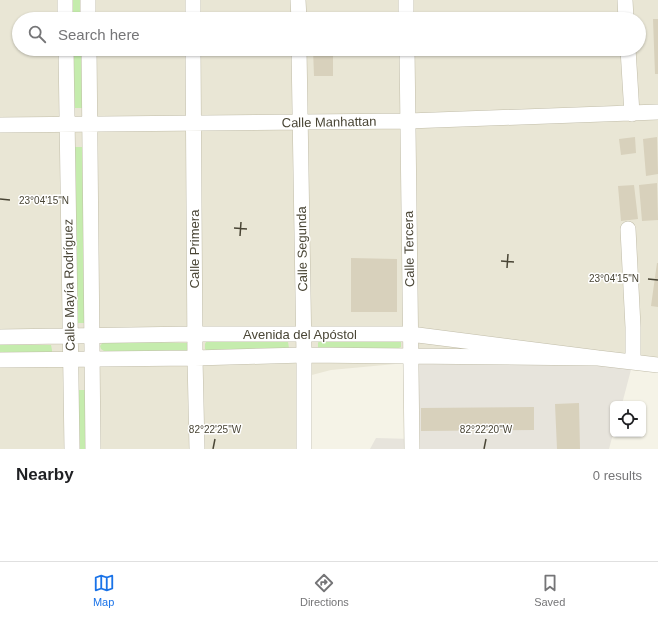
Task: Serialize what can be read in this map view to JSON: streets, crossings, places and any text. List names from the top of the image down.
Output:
{
  "streets": {
    "street": [
      "Calle Manhattan",
      "Calle Primera",
      "Calle Segunda",
      "Calle Tercera",
      "Calle Mayía Rodríguez",
      "Avenida del Apóstol"
    ]
  },
  "crossings": [
    ["Calle Manhattan", "Calle Primera"],
    ["Calle Manhattan", "Calle Segunda"],
    ["Calle Manhattan", "Calle Tercera"],
    ["Calle Manhattan", "Calle Mayía Rodríguez"],
    ["Calle Primera", "Avenida del Apóstol"],
    ["Calle Segunda", "Avenida del Apóstol"],
    ["Calle Tercera", "Avenida del Apóstol"],
    ["Calle Mayía Rodríguez", "Avenida del Apóstol"]
  ],
  "page": {
    "search": "Search here",
    "heading": ["Nearby", "0 results"],
    "nav": ["Map", "Directions", "Saved"]
  },
  "coordinates": ["23°04'15\"N", "82°22'25\"W", "82°22'20\"W"]
}
